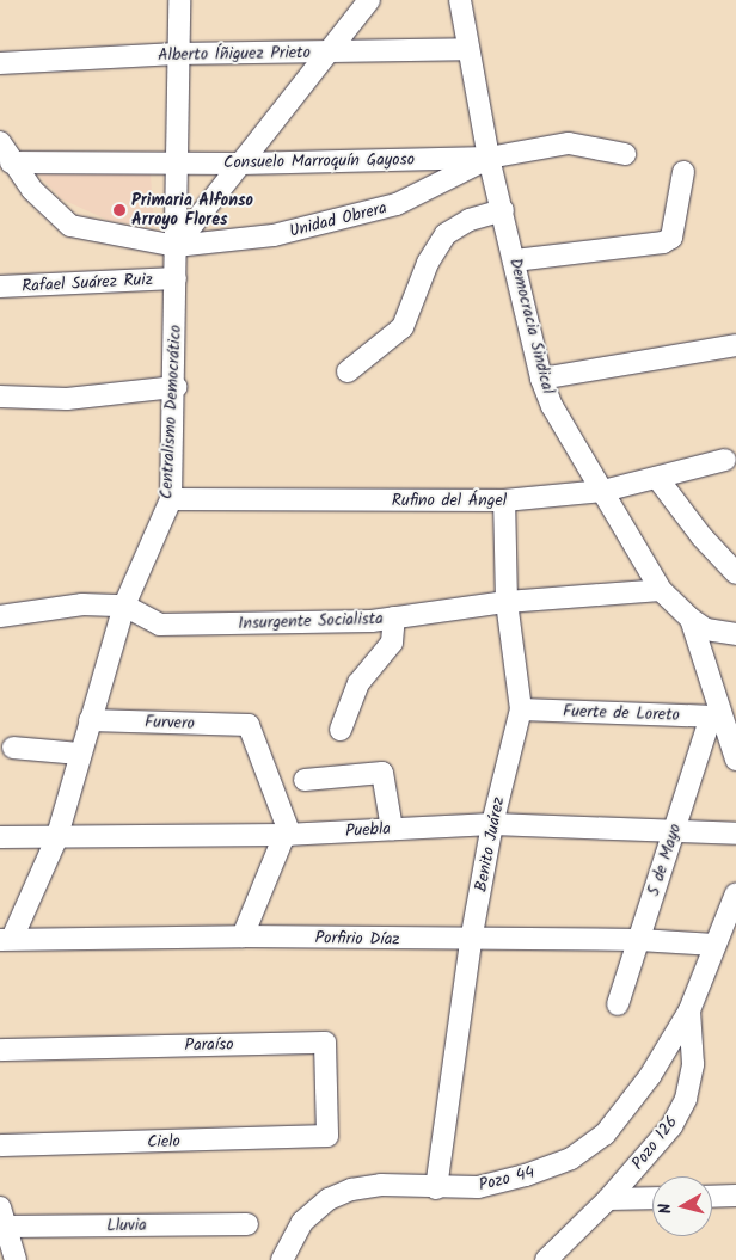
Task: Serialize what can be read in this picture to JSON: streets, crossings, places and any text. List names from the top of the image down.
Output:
{
  "streets": {
    "street": [
      "Alberto Íñiguez Prieto",
      "Consuelo Marroquín Gayoso",
      "Unidad Obrera",
      "Rafael Suárez Ruiz",
      "Democracia Sindical",
      "Centralismo Democrático",
      "Rufino del Ángel",
      "Insurgente Socialista",
      "Fuerte de Loreto",
      "Furvero",
      "Puebla",
      "Benito Juárez",
      "5 de Mayo",
      "Porfirio Díaz",
      "Paraíso",
      "Cielo",
      "Pozo 126",
      "Pozo 44",
      "Lluvia"
    ]
  },
  "crossings": [
    ["Alberto Íñiguez Prieto", "Democracia Sindical"],
    ["Alberto Íñiguez Prieto", "Centralismo Democrático"],
    ["Consuelo Marroquín Gayoso", "Unidad Obrera"],
    ["Consuelo Marroquín Gayoso", "Democracia Sindical"],
    ["Consuelo Marroquín Gayoso", "Centralismo Democrático"],
    ["Unidad Obrera", "Democracia Sindical"],
    ["Unidad Obrera", "Centralismo Democrático"],
    ["Rafael Suárez Ruiz", "Centralismo Democrático"],
    ["Democracia Sindical", "Rufino del Ángel"],
    ["Democracia Sindical", "Insurgente Socialista"],
    ["Democracia Sindical", "Fuerte de Loreto"],
    ["Democracia Sindical", "5 de Mayo"],
    ["Centralismo Democrático", "Rufino del Ángel"],
    ["Centralismo Democrático", "Insurgente Socialista"],
    ["Centralismo Democrático", "Furvero"],
    ["Centralismo Democrático", "Puebla"],
    ["Centralismo Democrático", "Porfirio Díaz"],
    ["Rufino del Ángel", "Benito Juárez"],
    ["Insurgente Socialista", "Benito Juárez"],
    ["Fuerte de Loreto", "Benito Juárez"],
    ["Fuerte de Loreto", "5 de Mayo"],
    ["Furvero", "Puebla"],
    ["Puebla", "Benito Juárez"],
    ["Puebla", "5 de Mayo"],
    ["Benito Juárez", "Porfirio Díaz"],
    ["Benito Juárez", "Pozo 44"],
    ["5 de Mayo", "Porfirio Díaz"],
    ["Porfirio Díaz", "Pozo 126"],
    ["Paraíso", "Cielo"],
    ["Pozo 126", "Pozo 44"]
  ],
  "places": ["Primaria Alfonso Arroyo Flores"],
  "north": "left"
}
